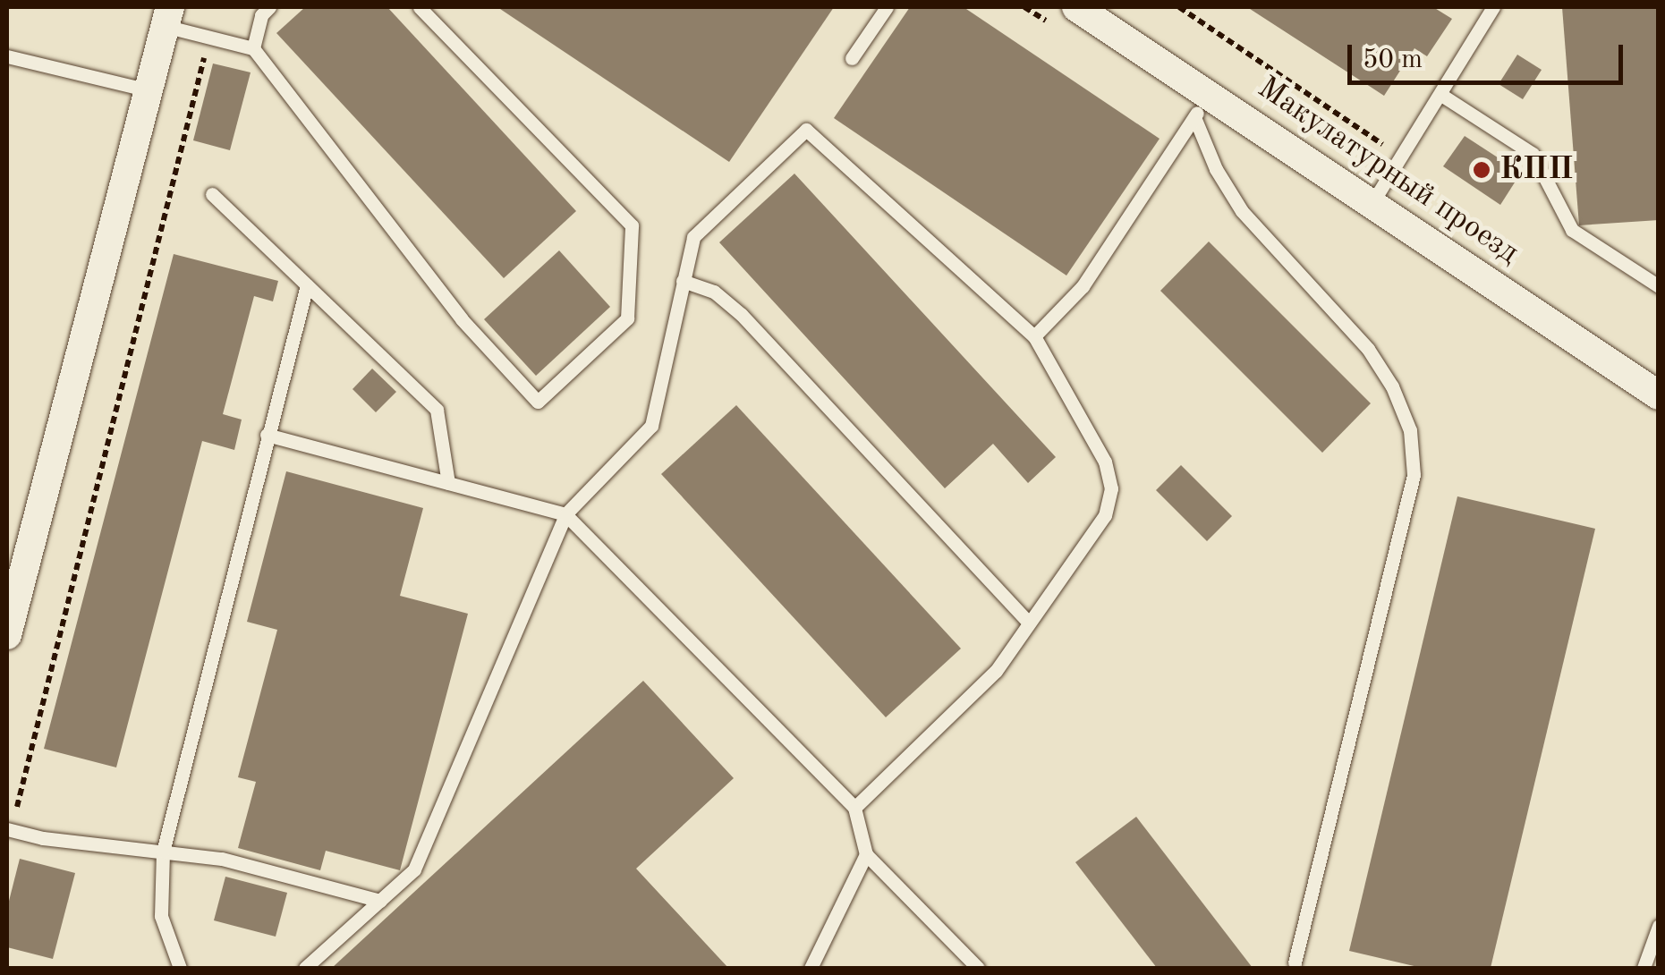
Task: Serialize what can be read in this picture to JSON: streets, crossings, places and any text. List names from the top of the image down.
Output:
{
  "streets": {
    "street": ["Макулатурный проезд"]
  },
  "places": ["КПП"],
  "scale_bar": "50 m"
}
